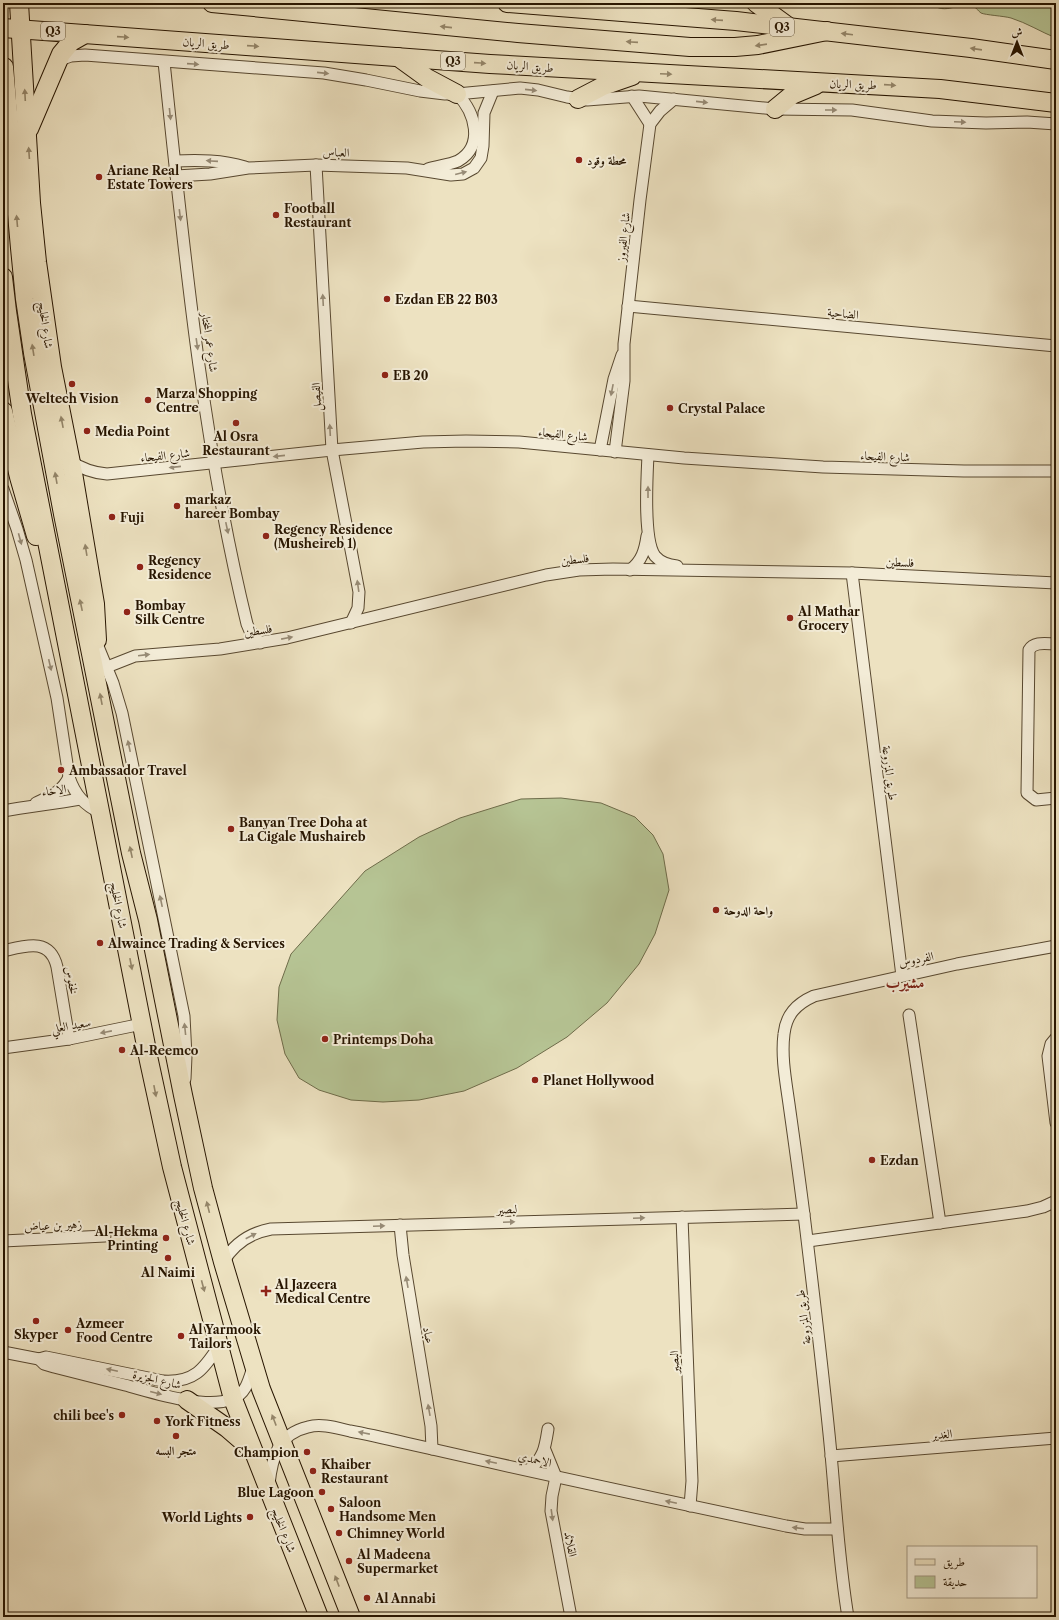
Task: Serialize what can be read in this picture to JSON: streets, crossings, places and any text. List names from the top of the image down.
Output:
{
  "streets": {
    "main road": ["Q3", "طريق الريان", "شارع الخليج"],
    "street": [
      "العباس",
      "شارع الفيروز",
      "الضاحية",
      "شارع عمر المختار",
      "الفيصل",
      "شارع الفيحاء",
      "فلسطين",
      "طريق المزروعة",
      "الاخاء",
      "الفردوس",
      "لخفوس",
      "سعيد العلي",
      "لبصير",
      "زهير بن عياض",
      "عباد",
      "البصير",
      "شارع الجزيرة",
      "الغدير",
      "الاحمدي",
      "القلائد"
    ]
  },
  "crossings": [
    ["طريق الريان", "العباس"],
    ["طريق الريان", "شارع الخليج"],
    ["طريق الريان", "شارع عمر المختار"],
    ["العباس", "شارع عمر المختار"],
    ["العباس", "الفيصل"],
    ["شارع الفيروز", "الضاحية"],
    ["شارع الفيروز", "شارع الفيحاء"],
    ["شارع الخليج", "شارع الفيحاء"],
    ["شارع الخليج", "فلسطين"],
    ["شارع الخليج", "سعيد العلي"],
    ["شارع الخليج", "لبصير"],
    ["شارع الخليج", "شارع الجزيرة"],
    ["شارع الخليج", "الاحمدي"],
    ["شارع عمر المختار", "شارع الفيحاء"],
    ["شارع عمر المختار", "فلسطين"],
    ["الفيصل", "شارع الفيحاء"],
    ["الفيصل", "فلسطين"],
    ["فلسطين", "طريق المزروعة"],
    ["طريق المزروعة", "الفردوس"],
    ["طريق المزروعة", "لبصير"],
    ["طريق المزروعة", "الغدير"],
    ["طريق المزروعة", "الاحمدي"],
    ["لخفوس", "سعيد العلي"],
    ["لبصير", "عباد"],
    ["لبصير", "البصير"],
    ["عباد", "الاحمدي"],
    ["البصير", "الاحمدي"],
    ["الاحمدي", "القلائد"]
  ],
  "one_way": [
    "شارع عمر المختار",
    "الفيصل",
    "سعيد العلي",
    "لبصير",
    "عباد",
    "الاحمدي",
    "القلائد"
  ],
  "districts": ["مشيرب"],
  "places": {
    "other": [
      "محطة وقود",
      "Ariane Real Estate Towers",
      "Football Restaurant",
      "Ezdan EB 22 B03",
      "EB 20",
      "Weltech Vision",
      "Marza Shopping Centre",
      "Crystal Palace",
      "Al Osra Restaurant",
      "Media Point",
      "markaz hareer Bombay",
      "Fuji",
      "Regency Residence (Musheireb 1)",
      "Regency Residence",
      "Bombay Silk Centre",
      "Al Mathar Grocery",
      "Ambassador Travel",
      "Banyan Tree Doha at La Cigale Mushaireb",
      "واحة الدوحة",
      "Alwaince Trading & Services",
      "Printemps Doha",
      "Al-Reemco",
      "Planet Hollywood",
      "Ezdan",
      "Al-Hekma Printing",
      "Al Naimi",
      "Skyper",
      "Azmeer Food Centre",
      "Al Yarmook Tailors",
      "chili bee's",
      "York Fitness",
      "متجر البسه",
      "Champion",
      "Khaiber Restaurant",
      "Blue Lagoon",
      "Saloon Handsome Men",
      "World Lights",
      "Chimney World",
      "Al Madeena Supermarket",
      "Al Annabi"
    ],
    "health": ["Al Jazeera Medical Centre"]
  },
  "legend": ["طريق", "حديقة"],
  "north": "top"
}
